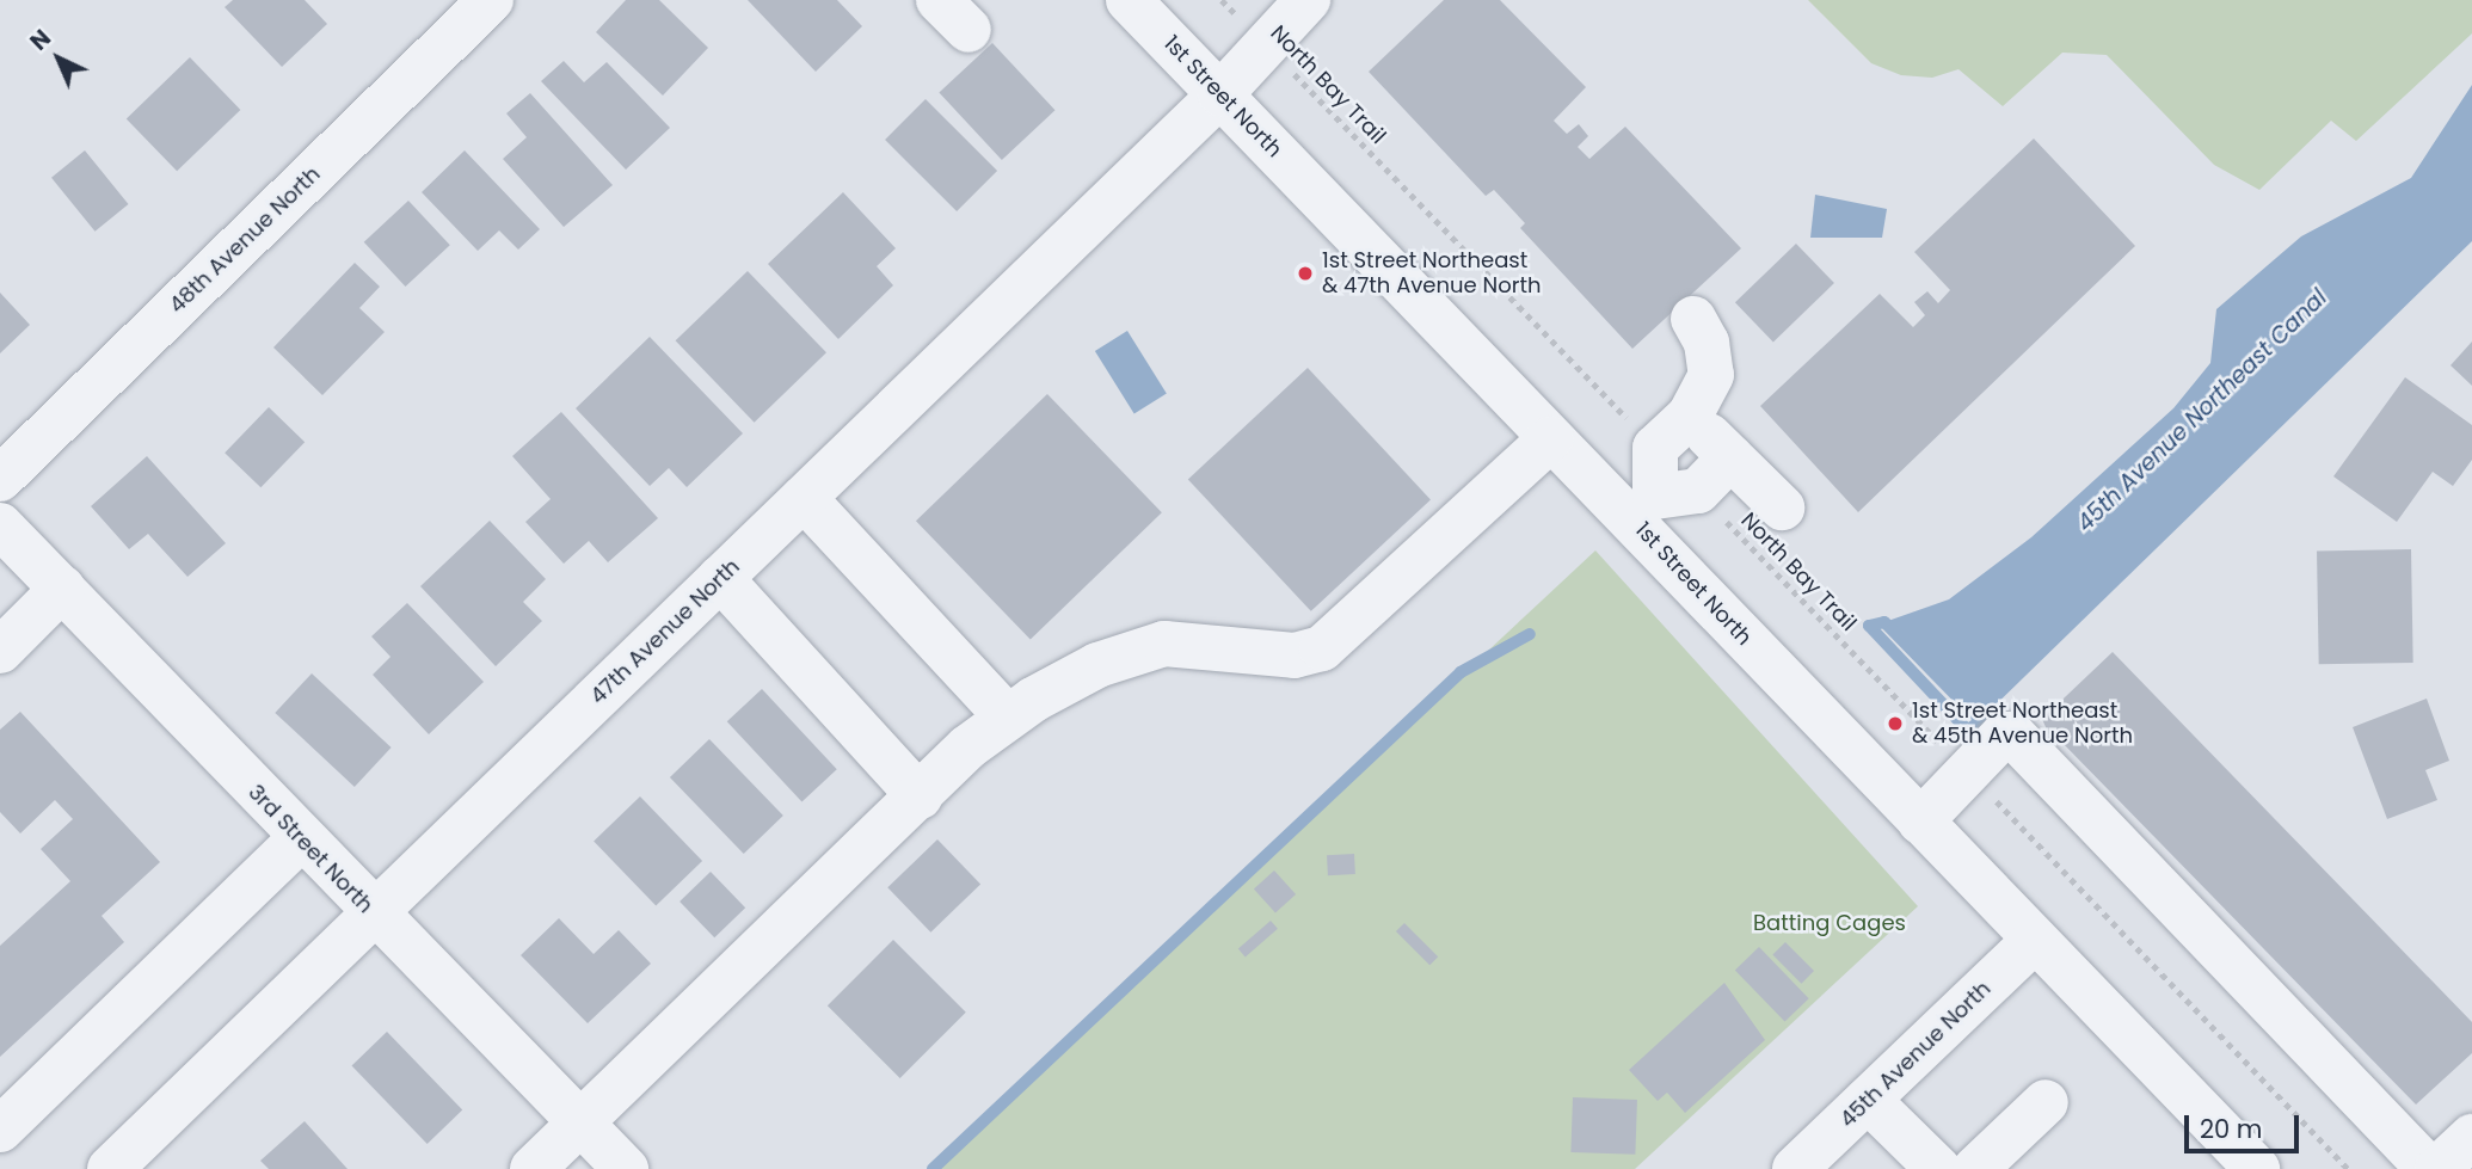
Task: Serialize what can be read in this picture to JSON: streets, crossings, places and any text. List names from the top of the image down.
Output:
{
  "streets": {
    "street": [
      "1st Street North",
      "48th Avenue North",
      "47th Avenue North",
      "3rd Street North",
      "45th Avenue North"
    ],
    "path": ["North Bay Trail"]
  },
  "crossings": [
    ["North Bay Trail", "1st Street North"],
    ["North Bay Trail", "47th Avenue North"],
    ["1st Street North", "47th Avenue North"],
    ["1st Street North", "45th Avenue North"],
    ["47th Avenue North", "3rd Street North"]
  ],
  "water": ["45th Avenue Northeast Canal"],
  "parks": ["Batting Cages"],
  "places": ["1st Street Northeast & 47th Avenue North", "1st Street Northeast & 45th Avenue North"],
  "scale_bar": "20 m",
  "north": "top left"
}
